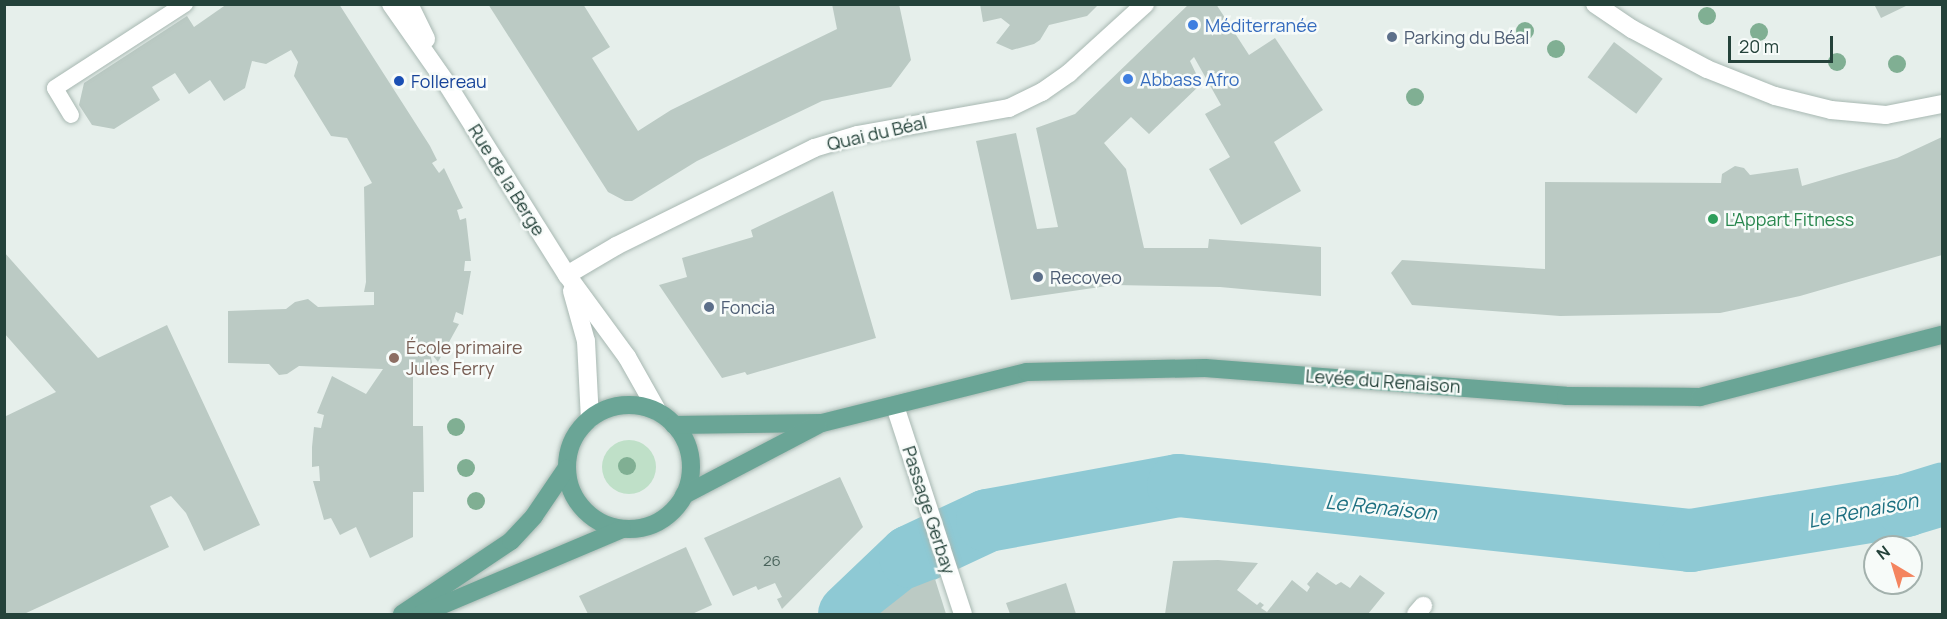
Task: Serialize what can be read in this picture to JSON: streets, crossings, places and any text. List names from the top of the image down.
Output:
{
  "streets": {
    "main road": ["Levée du Renaison"],
    "street": ["Quai du Béal", "Rue de la Berge", "Passage Gerbay"]
  },
  "crossings": [
    ["Quai du Béal", "Rue de la Berge"],
    ["Rue de la Berge", "Levée du Renaison"],
    ["Levée du Renaison", "Passage Gerbay"]
  ],
  "water": ["Le Renaison"],
  "places": [
    "Méditerranée",
    "Parking du Béal",
    "Abbass Afro",
    "Follereau",
    "L'Appart Fitness",
    "Recoveo",
    "Foncia",
    "École primaire Jules Ferry"
  ],
  "house_numbers": ["26"],
  "scale_bar": "20 m",
  "north": "top left"
}
